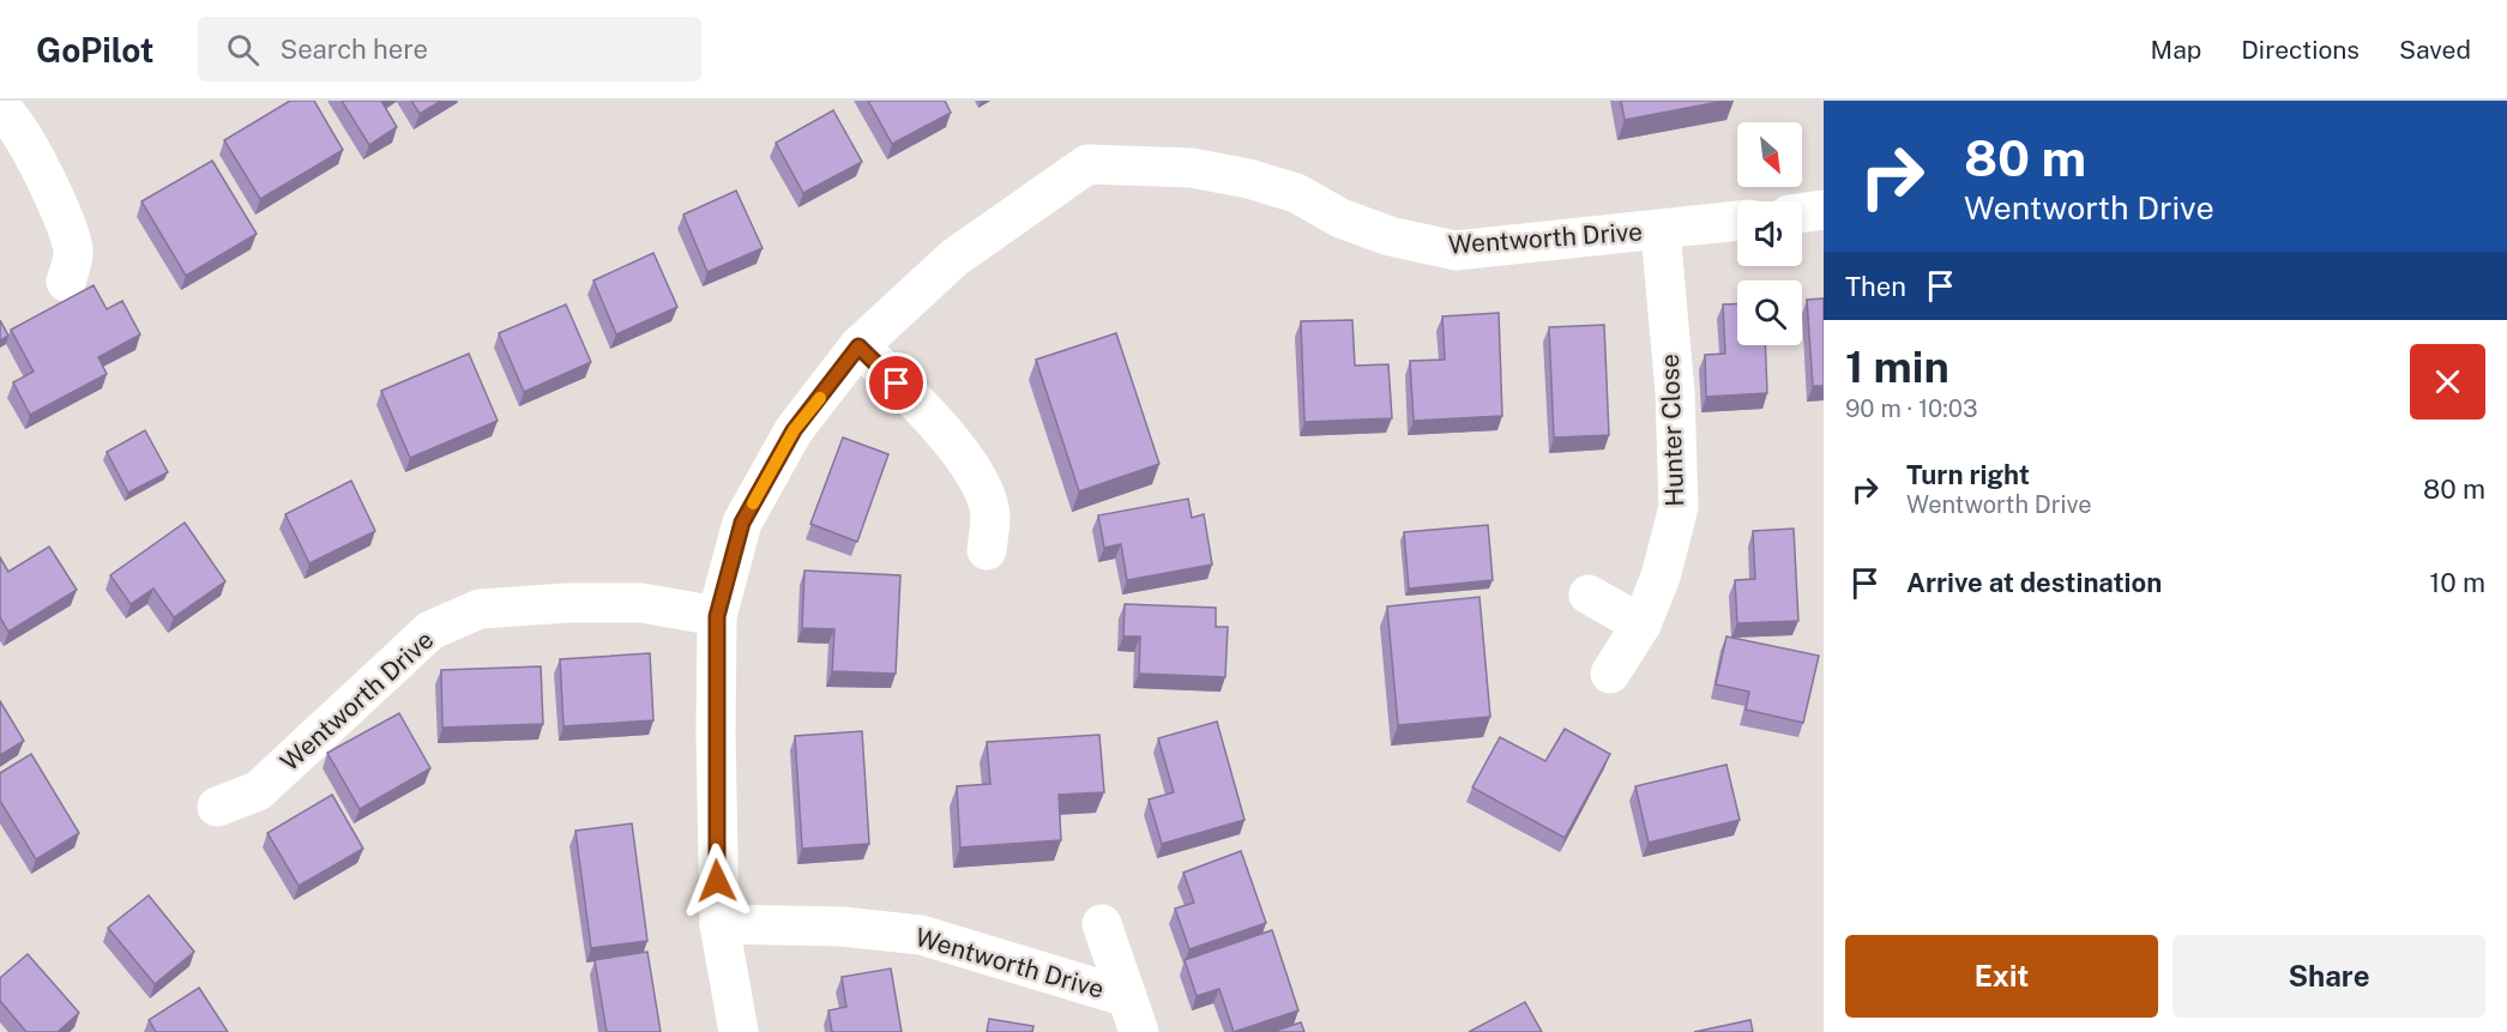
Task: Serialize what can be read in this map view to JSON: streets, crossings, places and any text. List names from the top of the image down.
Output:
{
  "streets": {
    "street": ["Wentworth Drive", "Hunter Close"]
  },
  "crossings": [
    ["Wentworth Drive", "Hunter Close"]
  ],
  "north": "bottom right",
  "page": {
    "header": "GoPilot",
    "search": "Search here",
    "nav": ["Map", "Directions", "Saved"],
    "turn": ["80 m", "Wentworth Drive"],
    "then": "Then",
    "heading": ["1 min", "90 m · 10:03"],
    "list": [
      {
        "name": "Turn right",
        "note": "Wentworth Drive",
        "value": "80 m"
      },
      {
        "name": "Arrive at destination",
        "value": "10 m"
      }
    ],
    "buttons": ["Exit", "Share"]
  }
}
